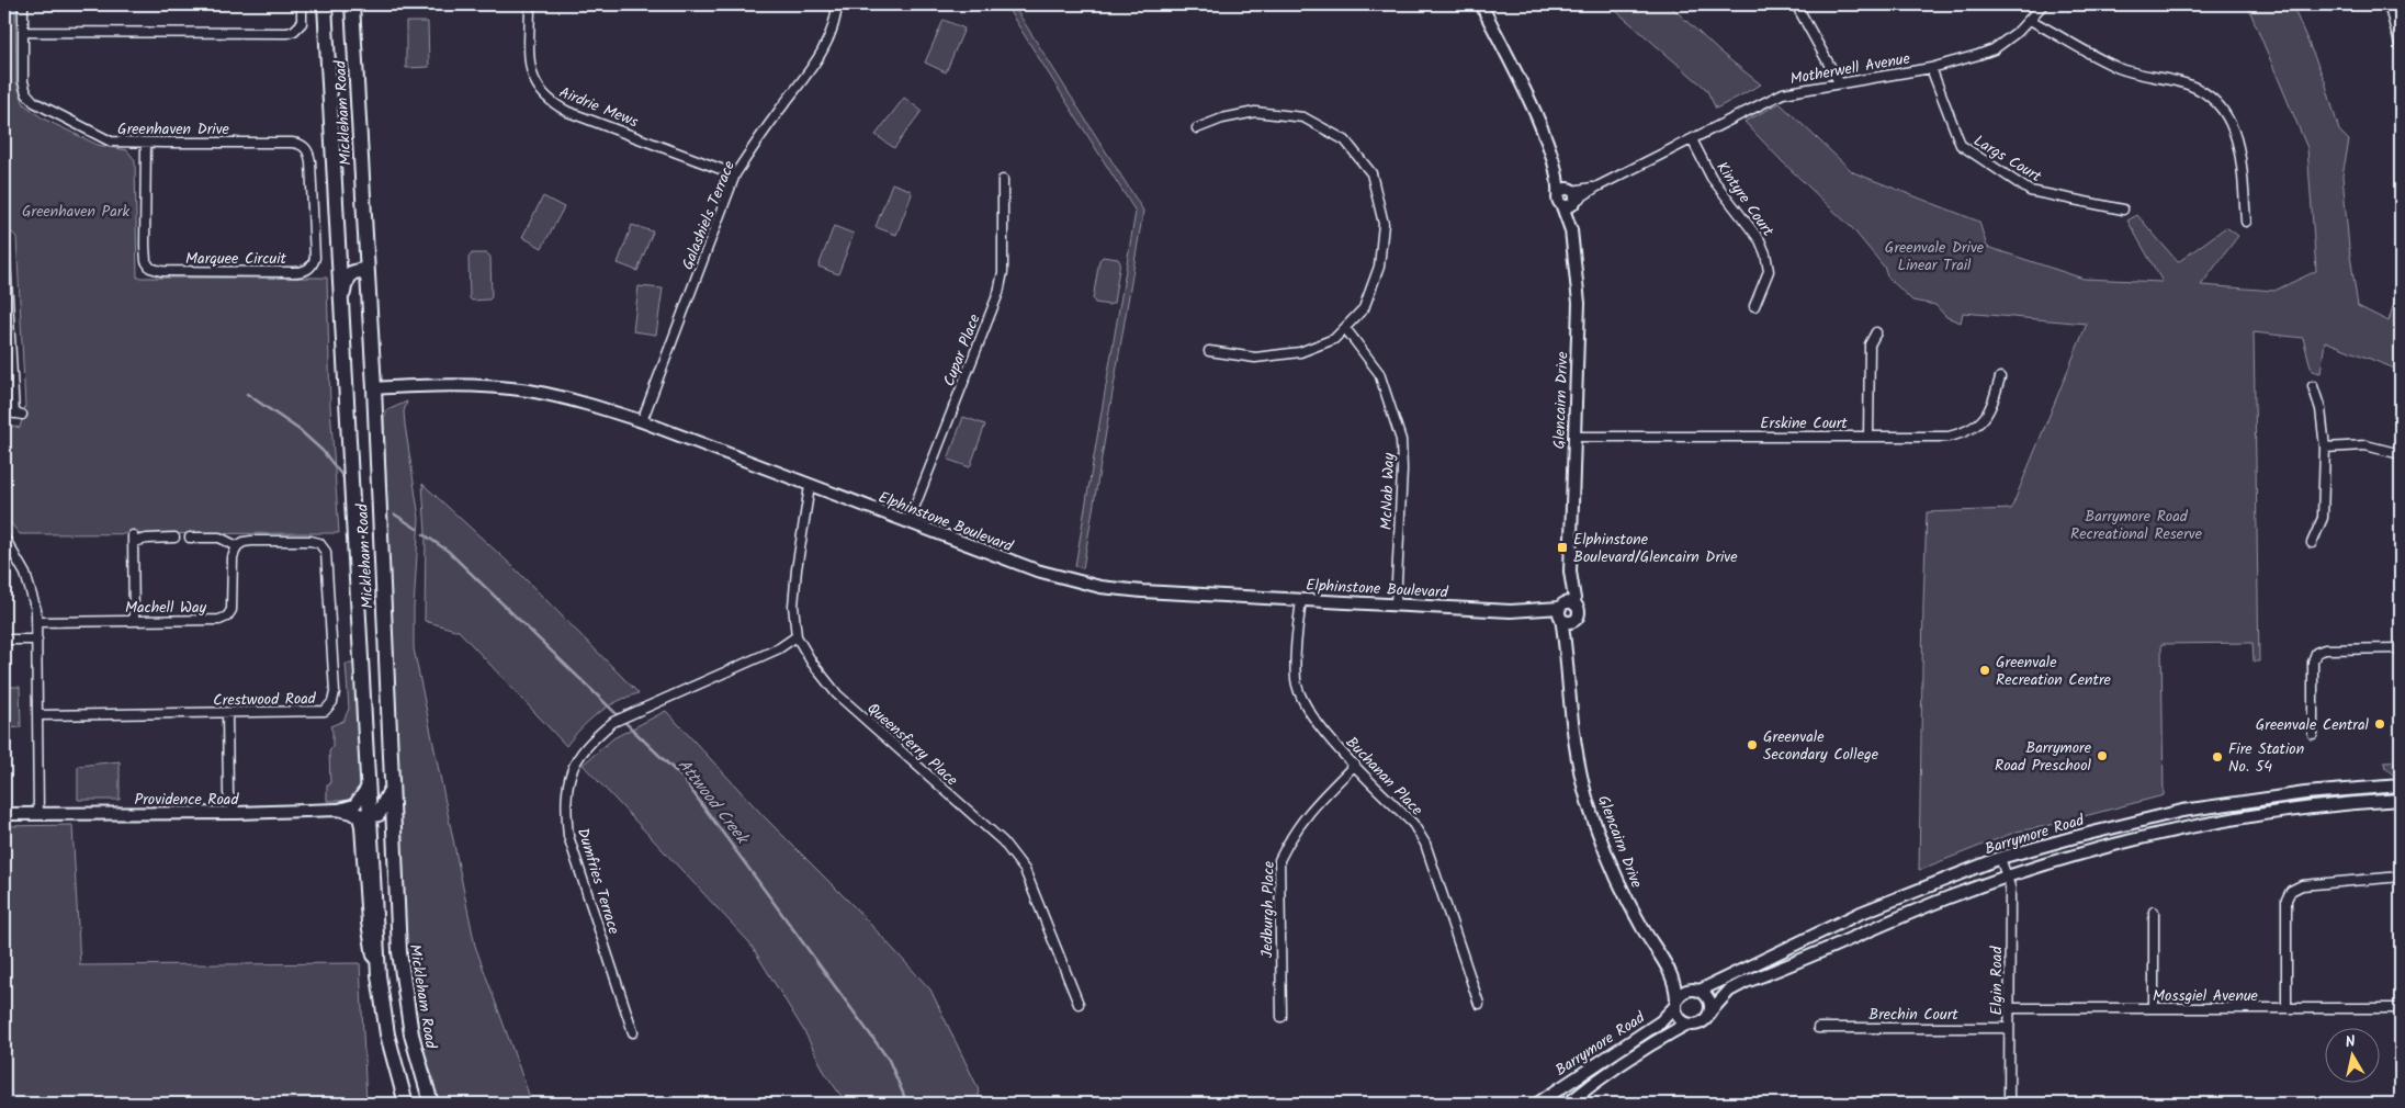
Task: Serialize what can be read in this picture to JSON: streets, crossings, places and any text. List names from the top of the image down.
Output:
{
  "streets": {
    "main road": ["Mickleham Road"],
    "street": [
      "Motherwell Avenue",
      "Airdrie Mews",
      "Greenhaven Drive",
      "Largs Court",
      "Kintyre Court",
      "Galashiels Terrace",
      "Marquee Circuit",
      "Cupar Place",
      "Glencairn Drive",
      "Erskine Court",
      "McNab Way",
      "Elphinstone Boulevard",
      "Machell Way",
      "Crestwood Road",
      "Queensferry Place",
      "Buchanan Place",
      "Providence Road",
      "Barrymore Road",
      "Dumfries Terrace",
      "Jedburgh Place",
      "Elgin Road",
      "Mossgiel Avenue",
      "Brechin Court"
    ]
  },
  "crossings": [
    ["Motherwell Avenue", "Largs Court"],
    ["Motherwell Avenue", "Kintyre Court"],
    ["Motherwell Avenue", "Glencairn Drive"],
    ["Airdrie Mews", "Galashiels Terrace"],
    ["Mickleham Road", "Elphinstone Boulevard"],
    ["Mickleham Road", "Providence Road"],
    ["Greenhaven Drive", "Marquee Circuit"],
    ["Galashiels Terrace", "Elphinstone Boulevard"],
    ["Cupar Place", "Elphinstone Boulevard"],
    ["Glencairn Drive", "Erskine Court"],
    ["Glencairn Drive", "Elphinstone Boulevard"],
    ["Glencairn Drive", "Barrymore Road"],
    ["McNab Way", "Elphinstone Boulevard"],
    ["Elphinstone Boulevard", "Queensferry Place"],
    ["Elphinstone Boulevard", "Buchanan Place"],
    ["Machell Way", "Crestwood Road"],
    ["Queensferry Place", "Dumfries Terrace"],
    ["Buchanan Place", "Jedburgh Place"],
    ["Barrymore Road", "Elgin Road"],
    ["Elgin Road", "Mossgiel Avenue"],
    ["Elgin Road", "Brechin Court"]
  ],
  "water": ["Attwood Creek"],
  "parks": ["Greenhaven Park", "Greenvale Drive Linear Trail", "Barrymore Road Recreational Reserve"],
  "places": {
    "transit": ["Elphinstone Boulevard/Glencairn Drive"],
    "other": [
      "Greenvale Recreation Centre",
      "Greenvale Central",
      "Greenvale Secondary College",
      "Barrymore Road Preschool",
      "Fire Station No. 54"
    ]
  },
  "north": "top"
}
